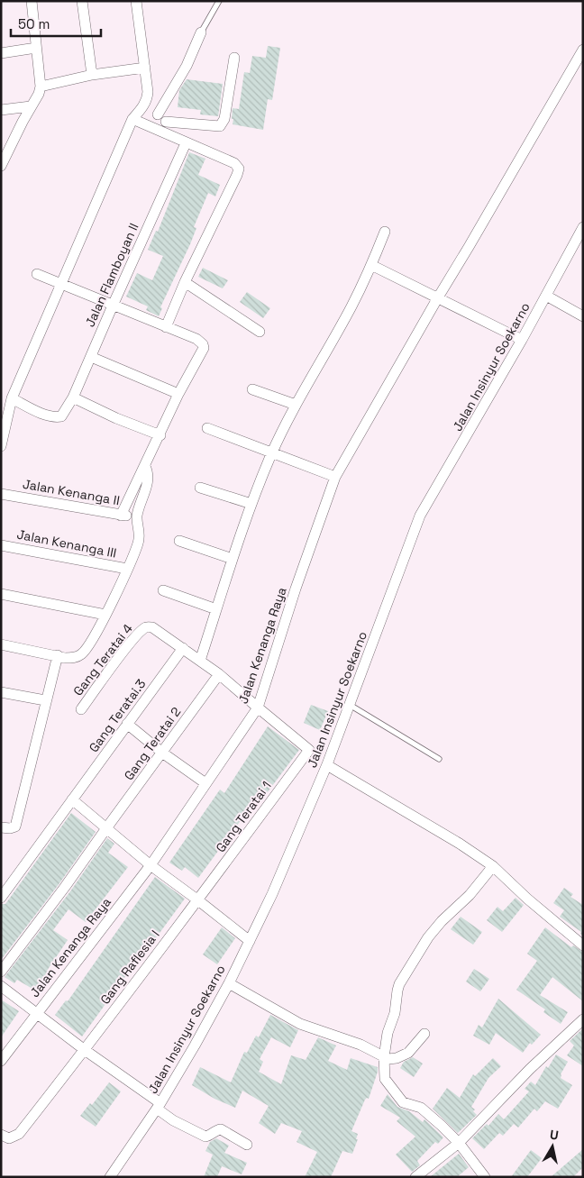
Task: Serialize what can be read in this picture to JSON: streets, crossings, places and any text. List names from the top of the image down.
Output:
{
  "streets": {
    "street": [
      "Jalan Flamboyan II",
      "Jalan Insinyur Soekarno",
      "Jalan Kenanga II",
      "Jalan Kenanga III",
      "Jalan Kenanga Raya",
      "Gang Teratai 4",
      "Gang Teratai.3",
      "Gang Teratai 2",
      "Gang Teratai 1",
      "Gang Raflesia l"
    ]
  },
  "crossings": [
    ["Jalan Kenanga Raya", "Gang Teratai 1"],
    ["Gang Teratai 4", "Gang Teratai.3"],
    ["Gang Teratai 1", "Gang Raflesia l"]
  ],
  "scale_bar": "50 m",
  "north": "top"
}
